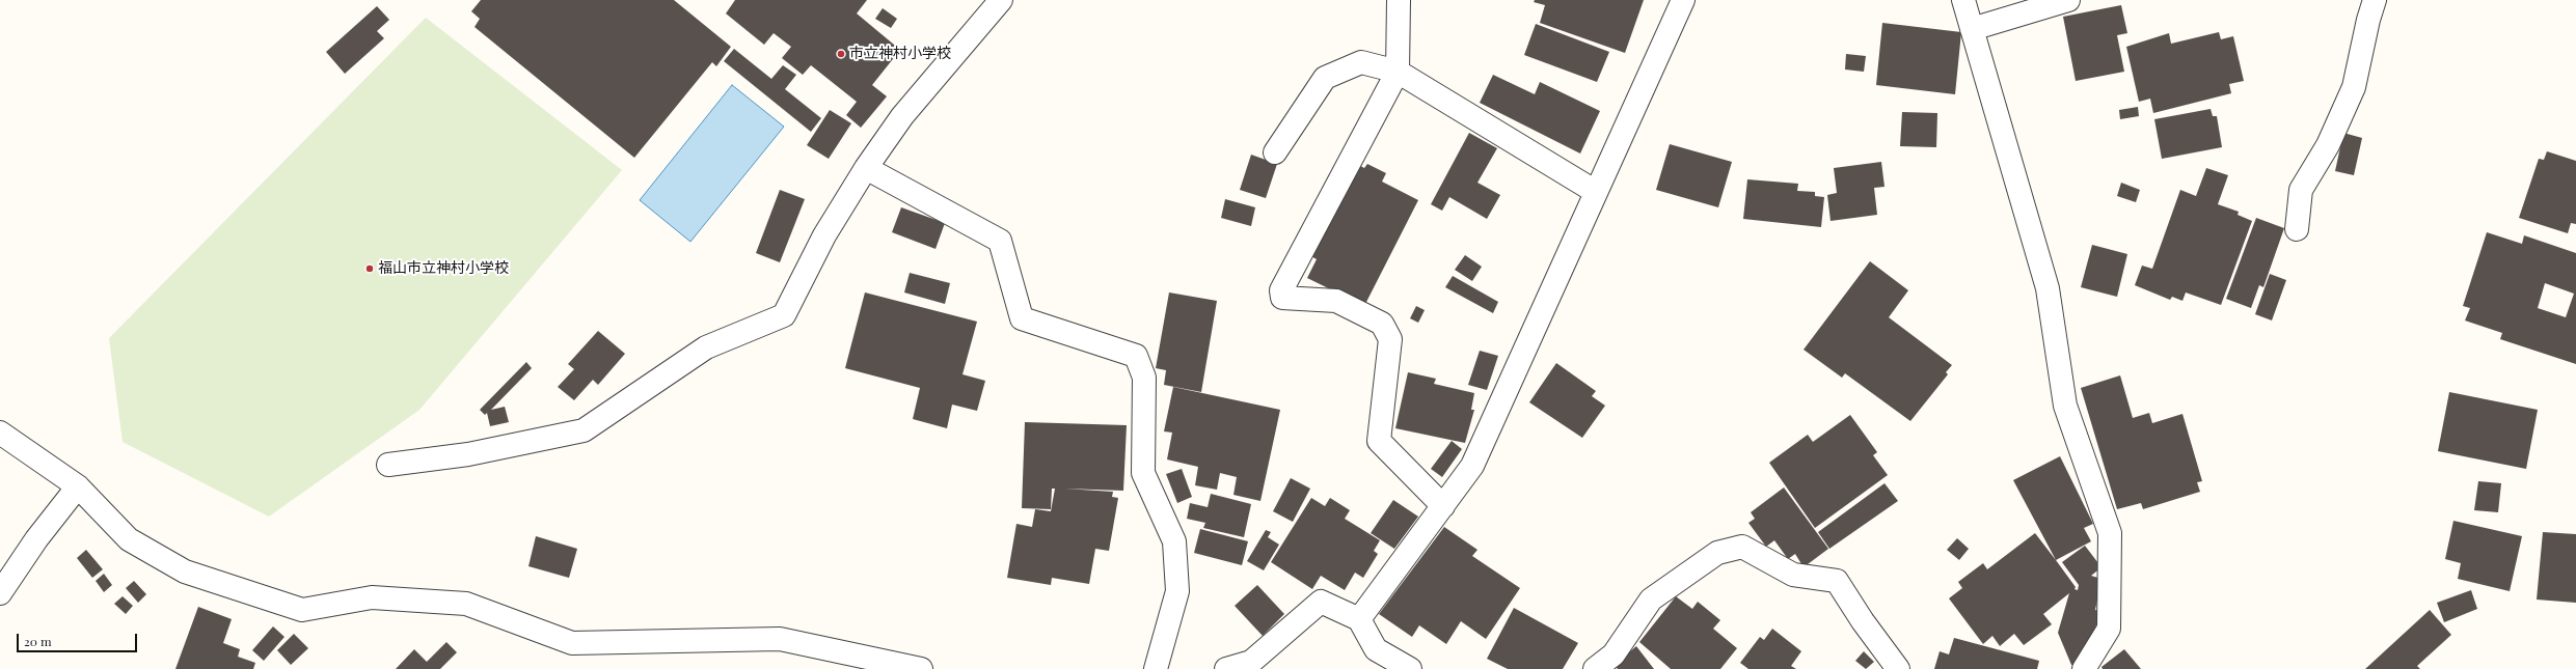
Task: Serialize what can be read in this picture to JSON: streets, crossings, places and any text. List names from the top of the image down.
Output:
{
  "places": ["市立神村小学校", "福山市立神村小学校"],
  "scale_bar": "20 m"
}
